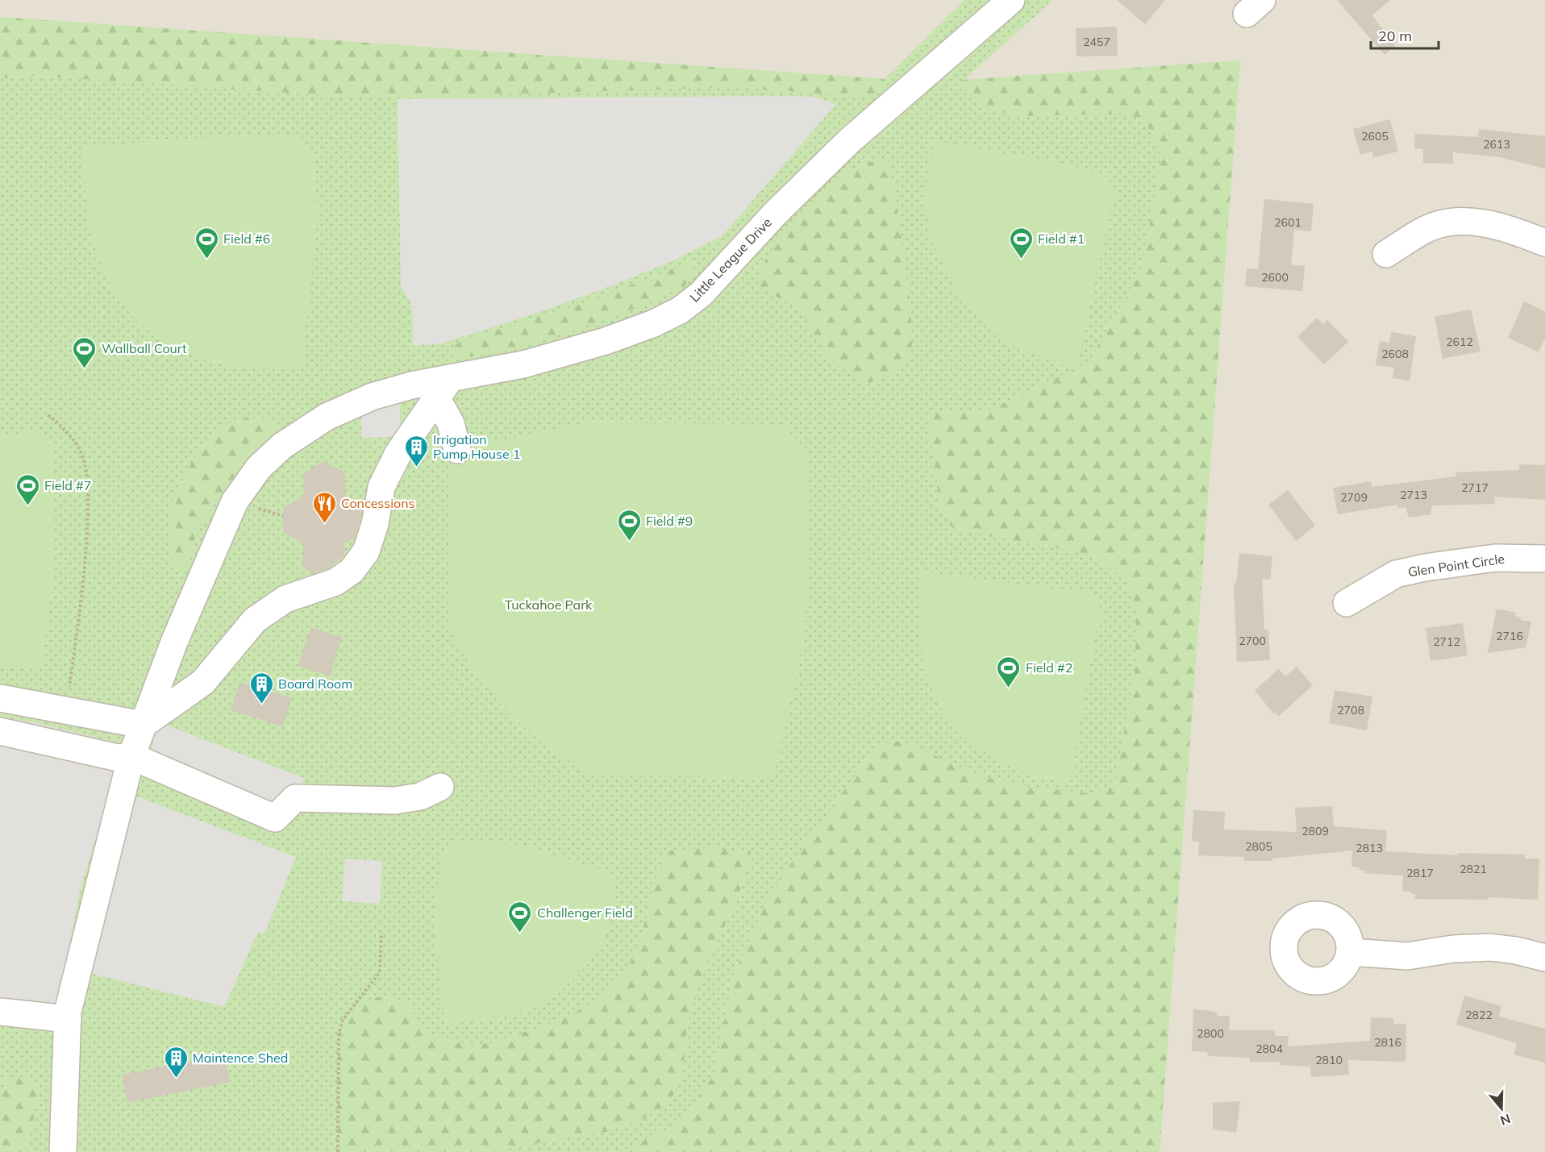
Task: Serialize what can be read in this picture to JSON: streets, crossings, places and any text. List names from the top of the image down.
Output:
{
  "streets": {
    "street": ["Little League Drive", "Glen Point Circle"]
  },
  "parks": ["Tuckahoe Park"],
  "places": {
    "sports": [
      "Field #6",
      "Field #1",
      "Wallball Court",
      "Field #7",
      "Field #9",
      "Field #2",
      "Challenger Field"
    ],
    "building": ["Irrigation Pump House 1", "Board Room", "Maintence Shed"],
    "restaurant": ["Concessions"]
  },
  "house_numbers": [
    "2457",
    "2605",
    "2613",
    "2601",
    "2600",
    "2612",
    "2608",
    "2717",
    "2713",
    "2709",
    "2716",
    "2700",
    "2712",
    "2708",
    "2809",
    "2805",
    "2813",
    "2821",
    "2817",
    "2822",
    "2800",
    "2816",
    "2804",
    "2810"
  ],
  "scale_bar": "20 m",
  "north": "bottom"
}
